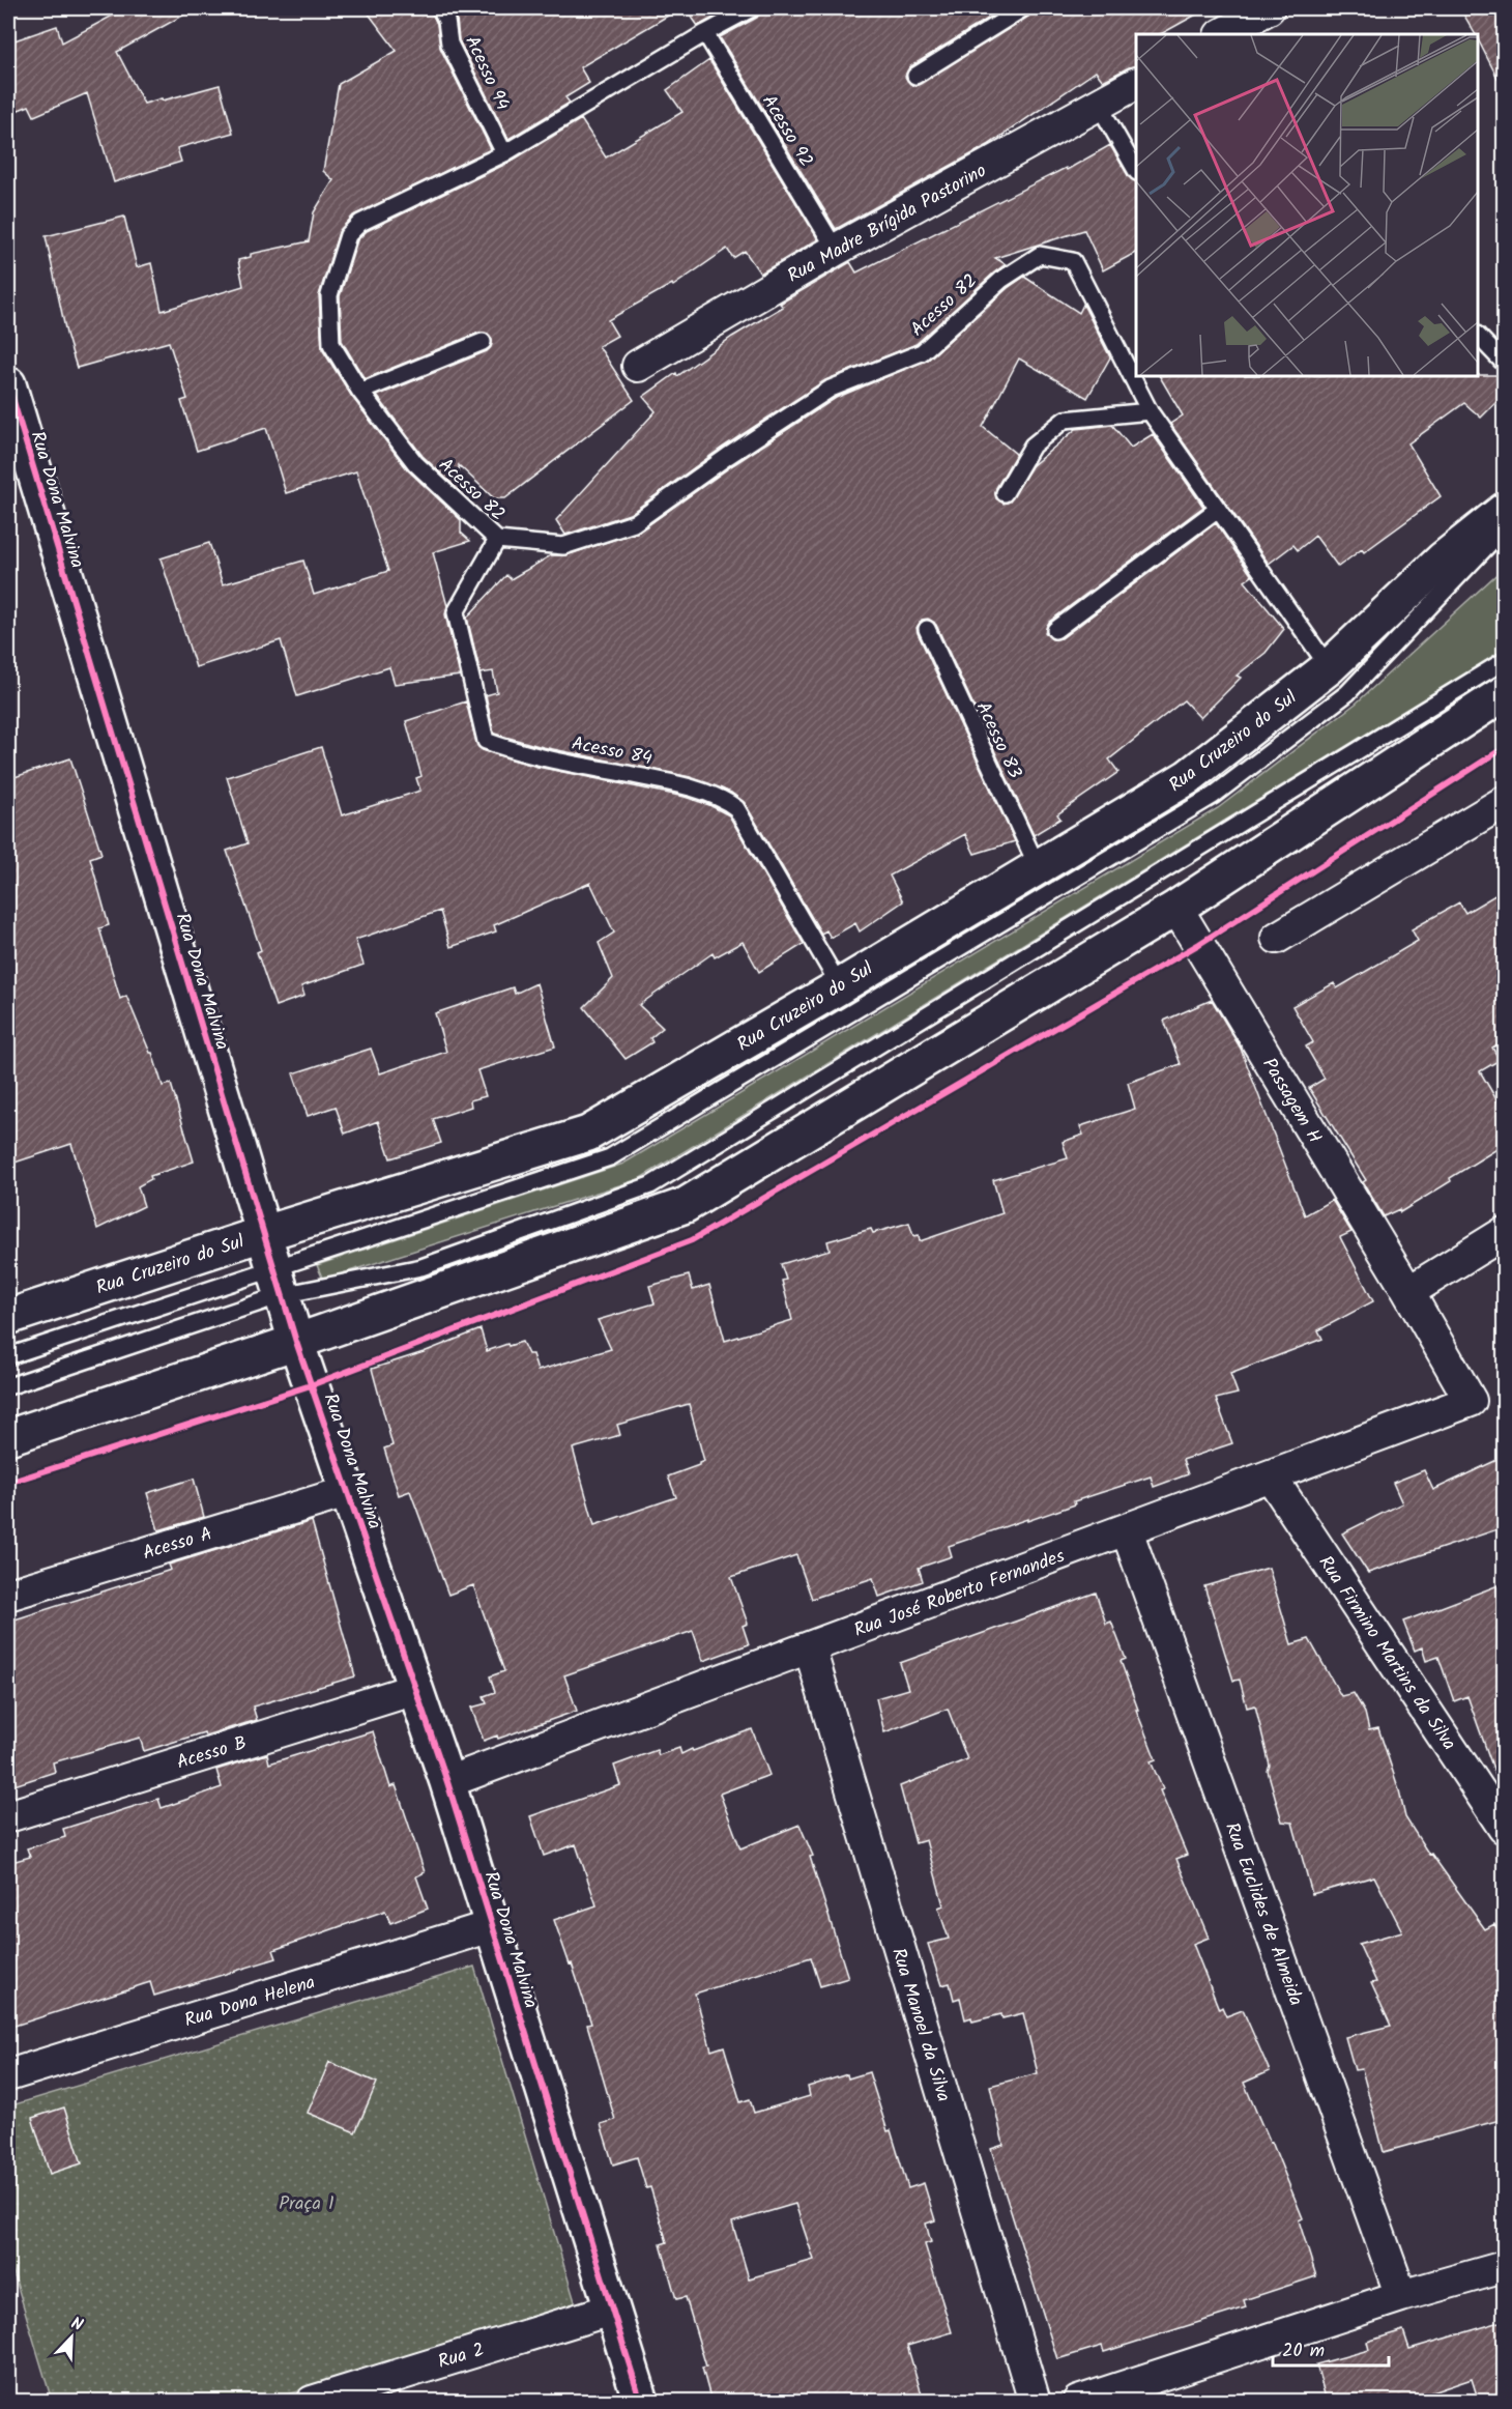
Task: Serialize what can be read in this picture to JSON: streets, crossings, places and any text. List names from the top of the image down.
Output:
{
  "streets": {
    "main road": ["Rua Dona Malvina", "Rua Cruzeiro do Sul"],
    "street": [
      "Rua Madre Brígida Pastorino",
      "Passagem H",
      "Acesso A",
      "Rua José Roberto Fernandes",
      "Rua Firmino Martins da Silva",
      "Acesso B",
      "Rua Euclides de Almeida",
      "Rua Dona Helena",
      "Rua Manoel da Silva",
      "Rua 2"
    ],
    "lane": [
      "Acesso 94",
      "Acesso 92",
      "Acesso 82",
      "Acesso 83",
      "Acesso 84"
    ]
  },
  "crossings": [
    ["Acesso 94", "Acesso 82"],
    ["Acesso 92", "Rua Madre Brígida Pastorino"],
    ["Acesso 92", "Acesso 82"],
    ["Acesso 82", "Rua Cruzeiro do Sul"],
    ["Acesso 82", "Acesso 84"],
    ["Rua Dona Malvina", "Rua Cruzeiro do Sul"],
    ["Rua Dona Malvina", "Acesso A"],
    ["Rua Dona Malvina", "Rua José Roberto Fernandes"],
    ["Rua Dona Malvina", "Acesso B"],
    ["Rua Dona Malvina", "Rua Dona Helena"],
    ["Rua Dona Malvina", "Rua 2"],
    ["Acesso 83", "Rua Cruzeiro do Sul"],
    ["Rua Cruzeiro do Sul", "Acesso 84"],
    ["Passagem H", "Rua José Roberto Fernandes"],
    ["Rua José Roberto Fernandes", "Rua Firmino Martins da Silva"],
    ["Rua José Roberto Fernandes", "Rua Euclides de Almeida"],
    ["Rua José Roberto Fernandes", "Rua Manoel da Silva"]
  ],
  "parks": ["Praça 1"],
  "scale_bar": "20 m",
  "north": "top right"
}
